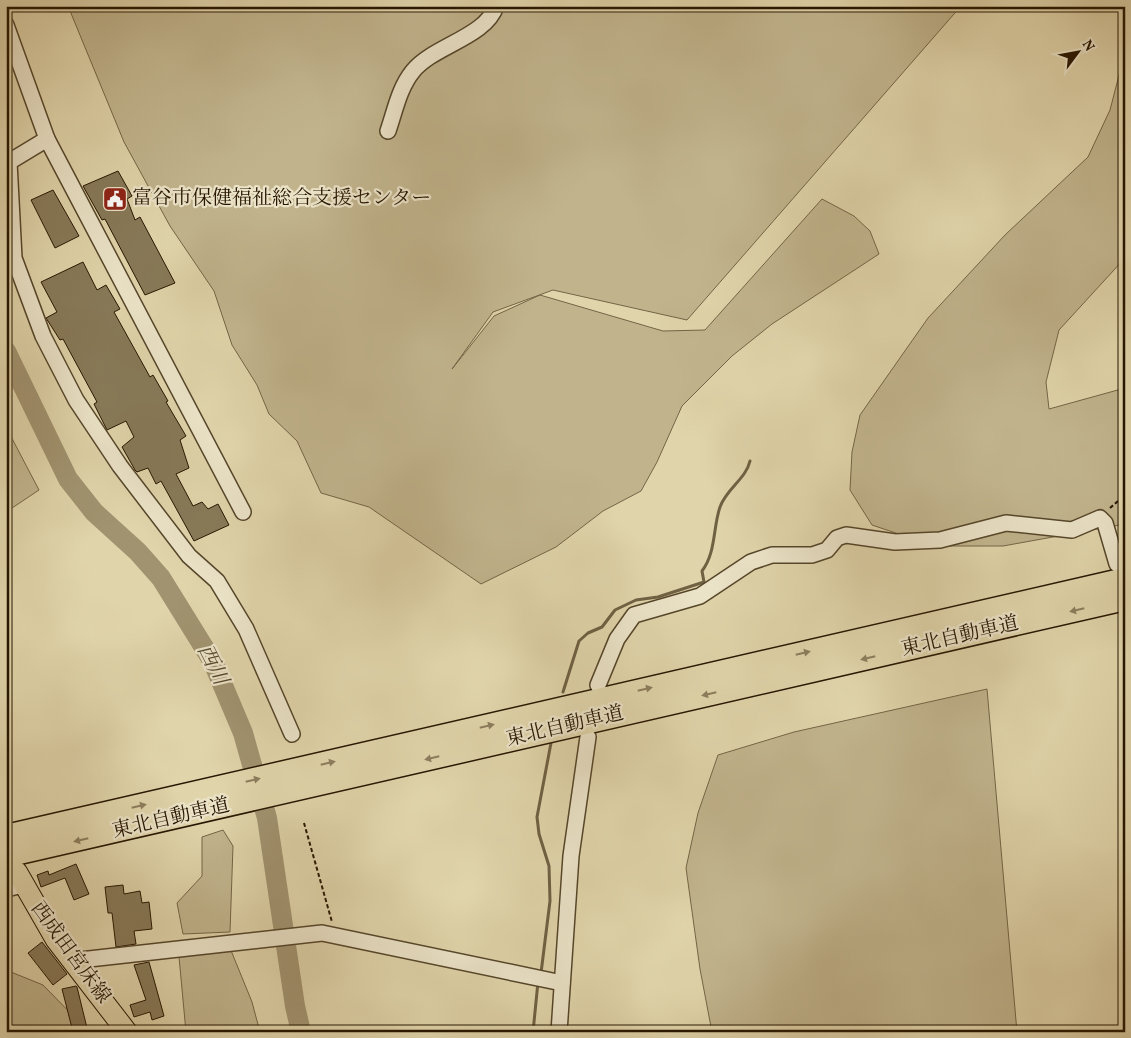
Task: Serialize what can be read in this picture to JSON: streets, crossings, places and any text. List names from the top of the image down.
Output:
{
  "streets": {
    "highway": ["東北自動車道"],
    "main road": ["西成田宮床線"]
  },
  "crossings": [
    ["東北自動車道", "西成田宮床線"]
  ],
  "water": ["西川"],
  "places": {
    "public building": ["富谷市保健福祉総合支援センター"]
  },
  "north": "top right"
}
